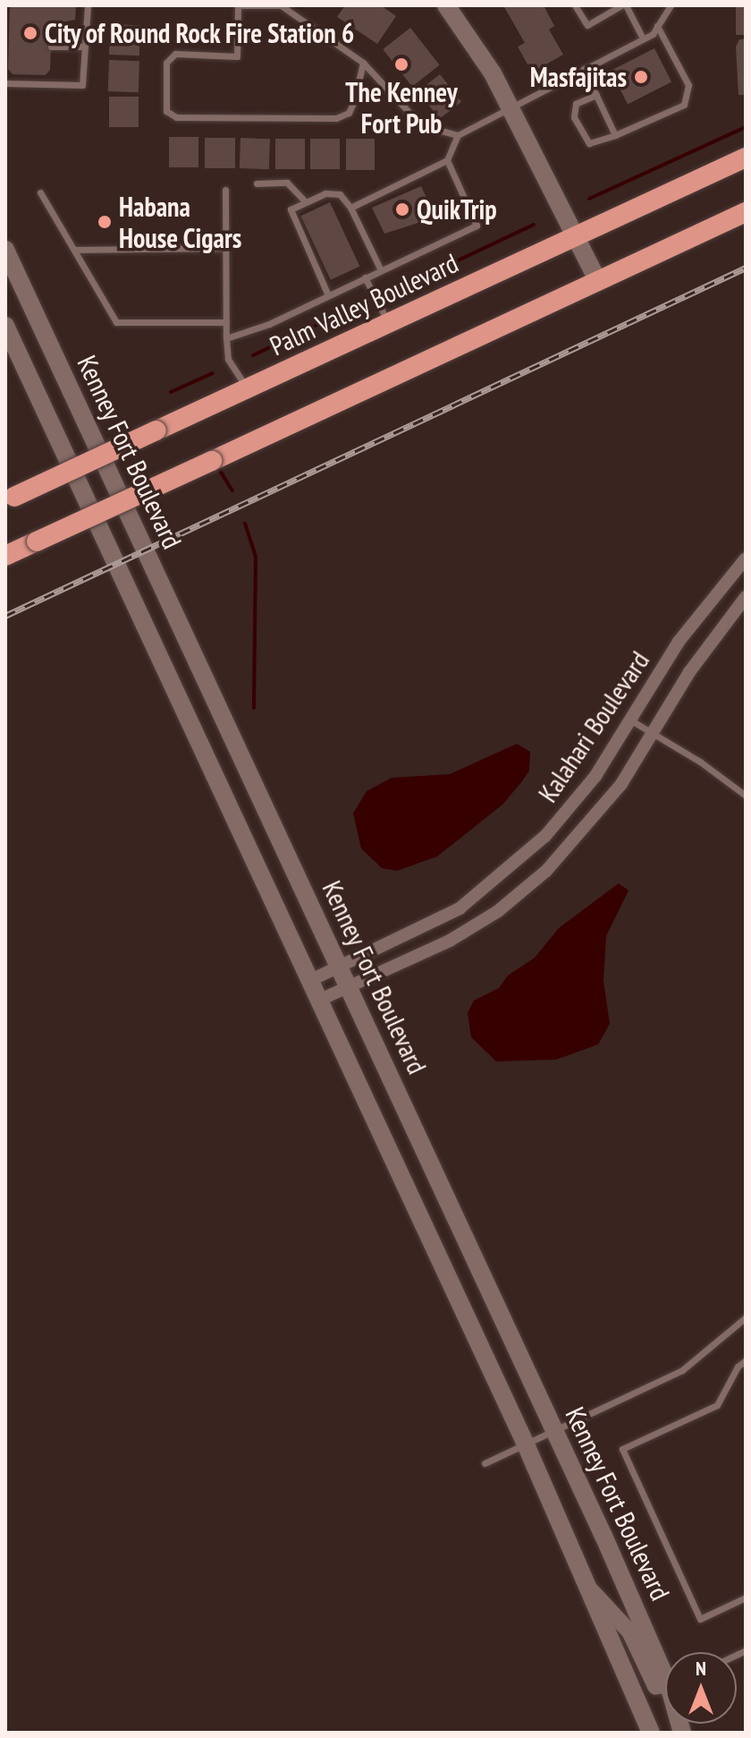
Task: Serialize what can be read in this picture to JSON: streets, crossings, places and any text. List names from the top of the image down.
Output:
{
  "streets": {
    "highway": ["Palm Valley Boulevard"],
    "main road": ["Kenney Fort Boulevard"],
    "street": ["Kalahari Boulevard"]
  },
  "crossings": [
    ["Kenney Fort Boulevard", "Kalahari Boulevard"]
  ],
  "places": [
    "City of Round Rock Fire Station 6",
    "The Kenney Fort Pub",
    "Masfajitas",
    "QuikTrip",
    "Habana House Cigars"
  ],
  "north": "top"
}
